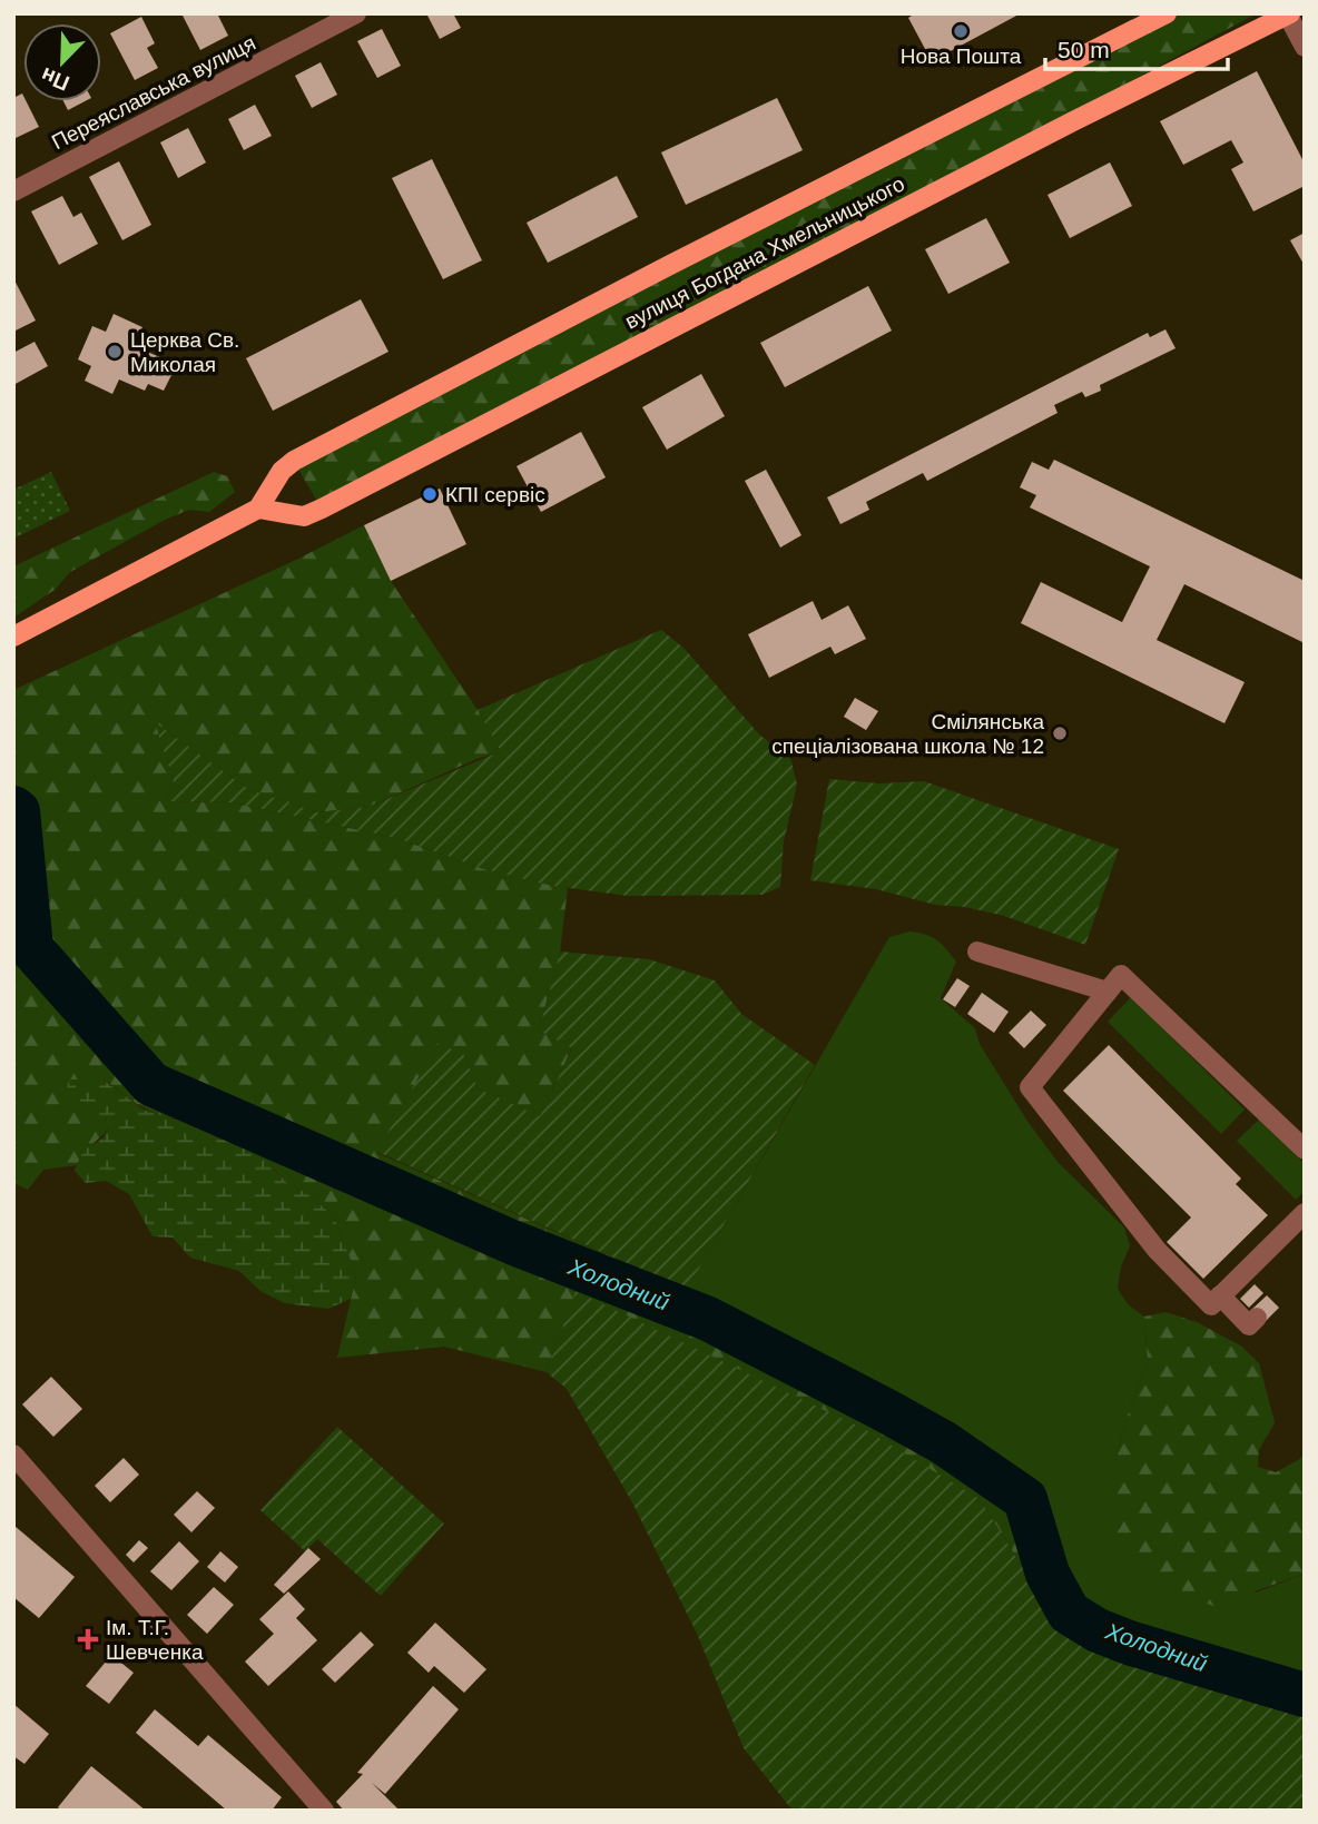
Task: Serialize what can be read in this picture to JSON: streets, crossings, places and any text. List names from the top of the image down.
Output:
{
  "streets": {
    "main road": ["вулиця Богдана Хмельницького"],
    "street": ["Переяславська вулиця"]
  },
  "water": ["Холодний"],
  "places": {
    "other": [
      "Нова Пошта",
      "Церква Св. Миколая",
      "КПІ сервіс",
      "Смілянська спеціалізована школа № 12"
    ],
    "health": ["Ім. Т.Г. Шевченка"]
  },
  "scale_bar": "50 m",
  "north": "bottom left"
}
